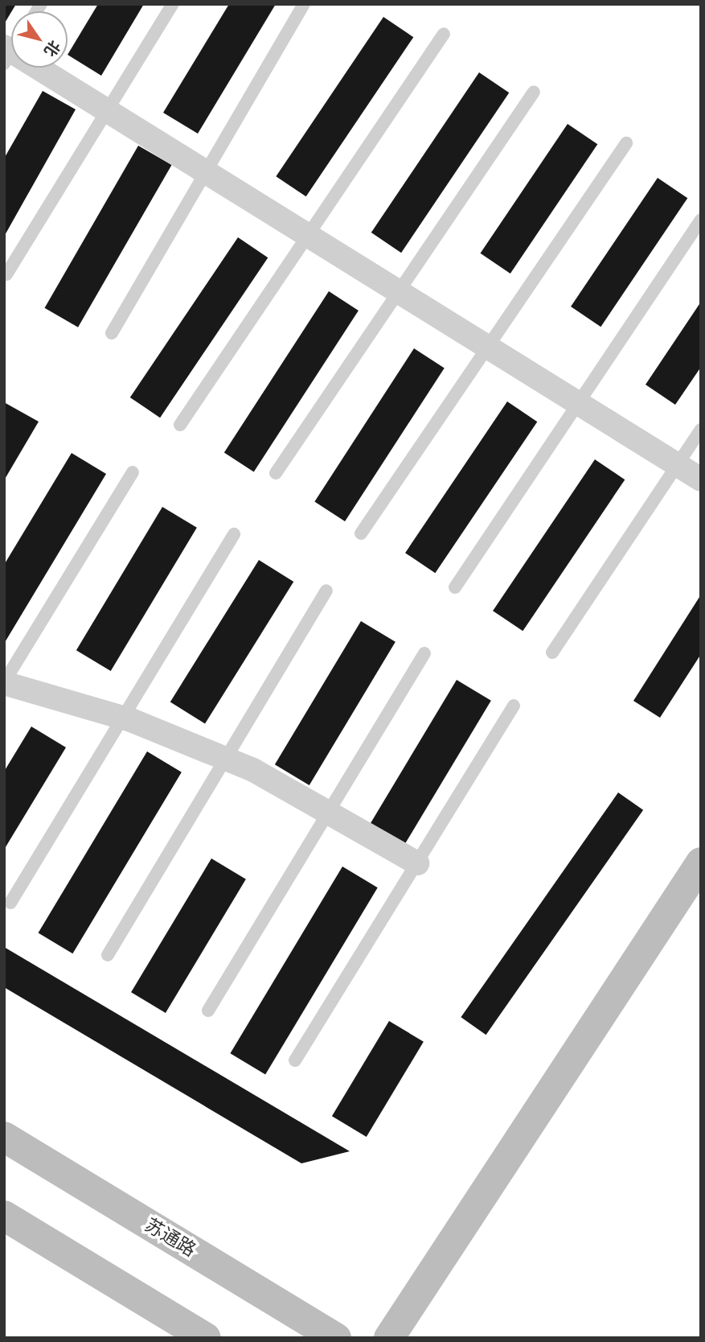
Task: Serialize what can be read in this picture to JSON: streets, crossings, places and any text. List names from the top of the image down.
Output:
{
  "streets": {
    "main road": ["苏通路"]
  },
  "north": "bottom right"
}
